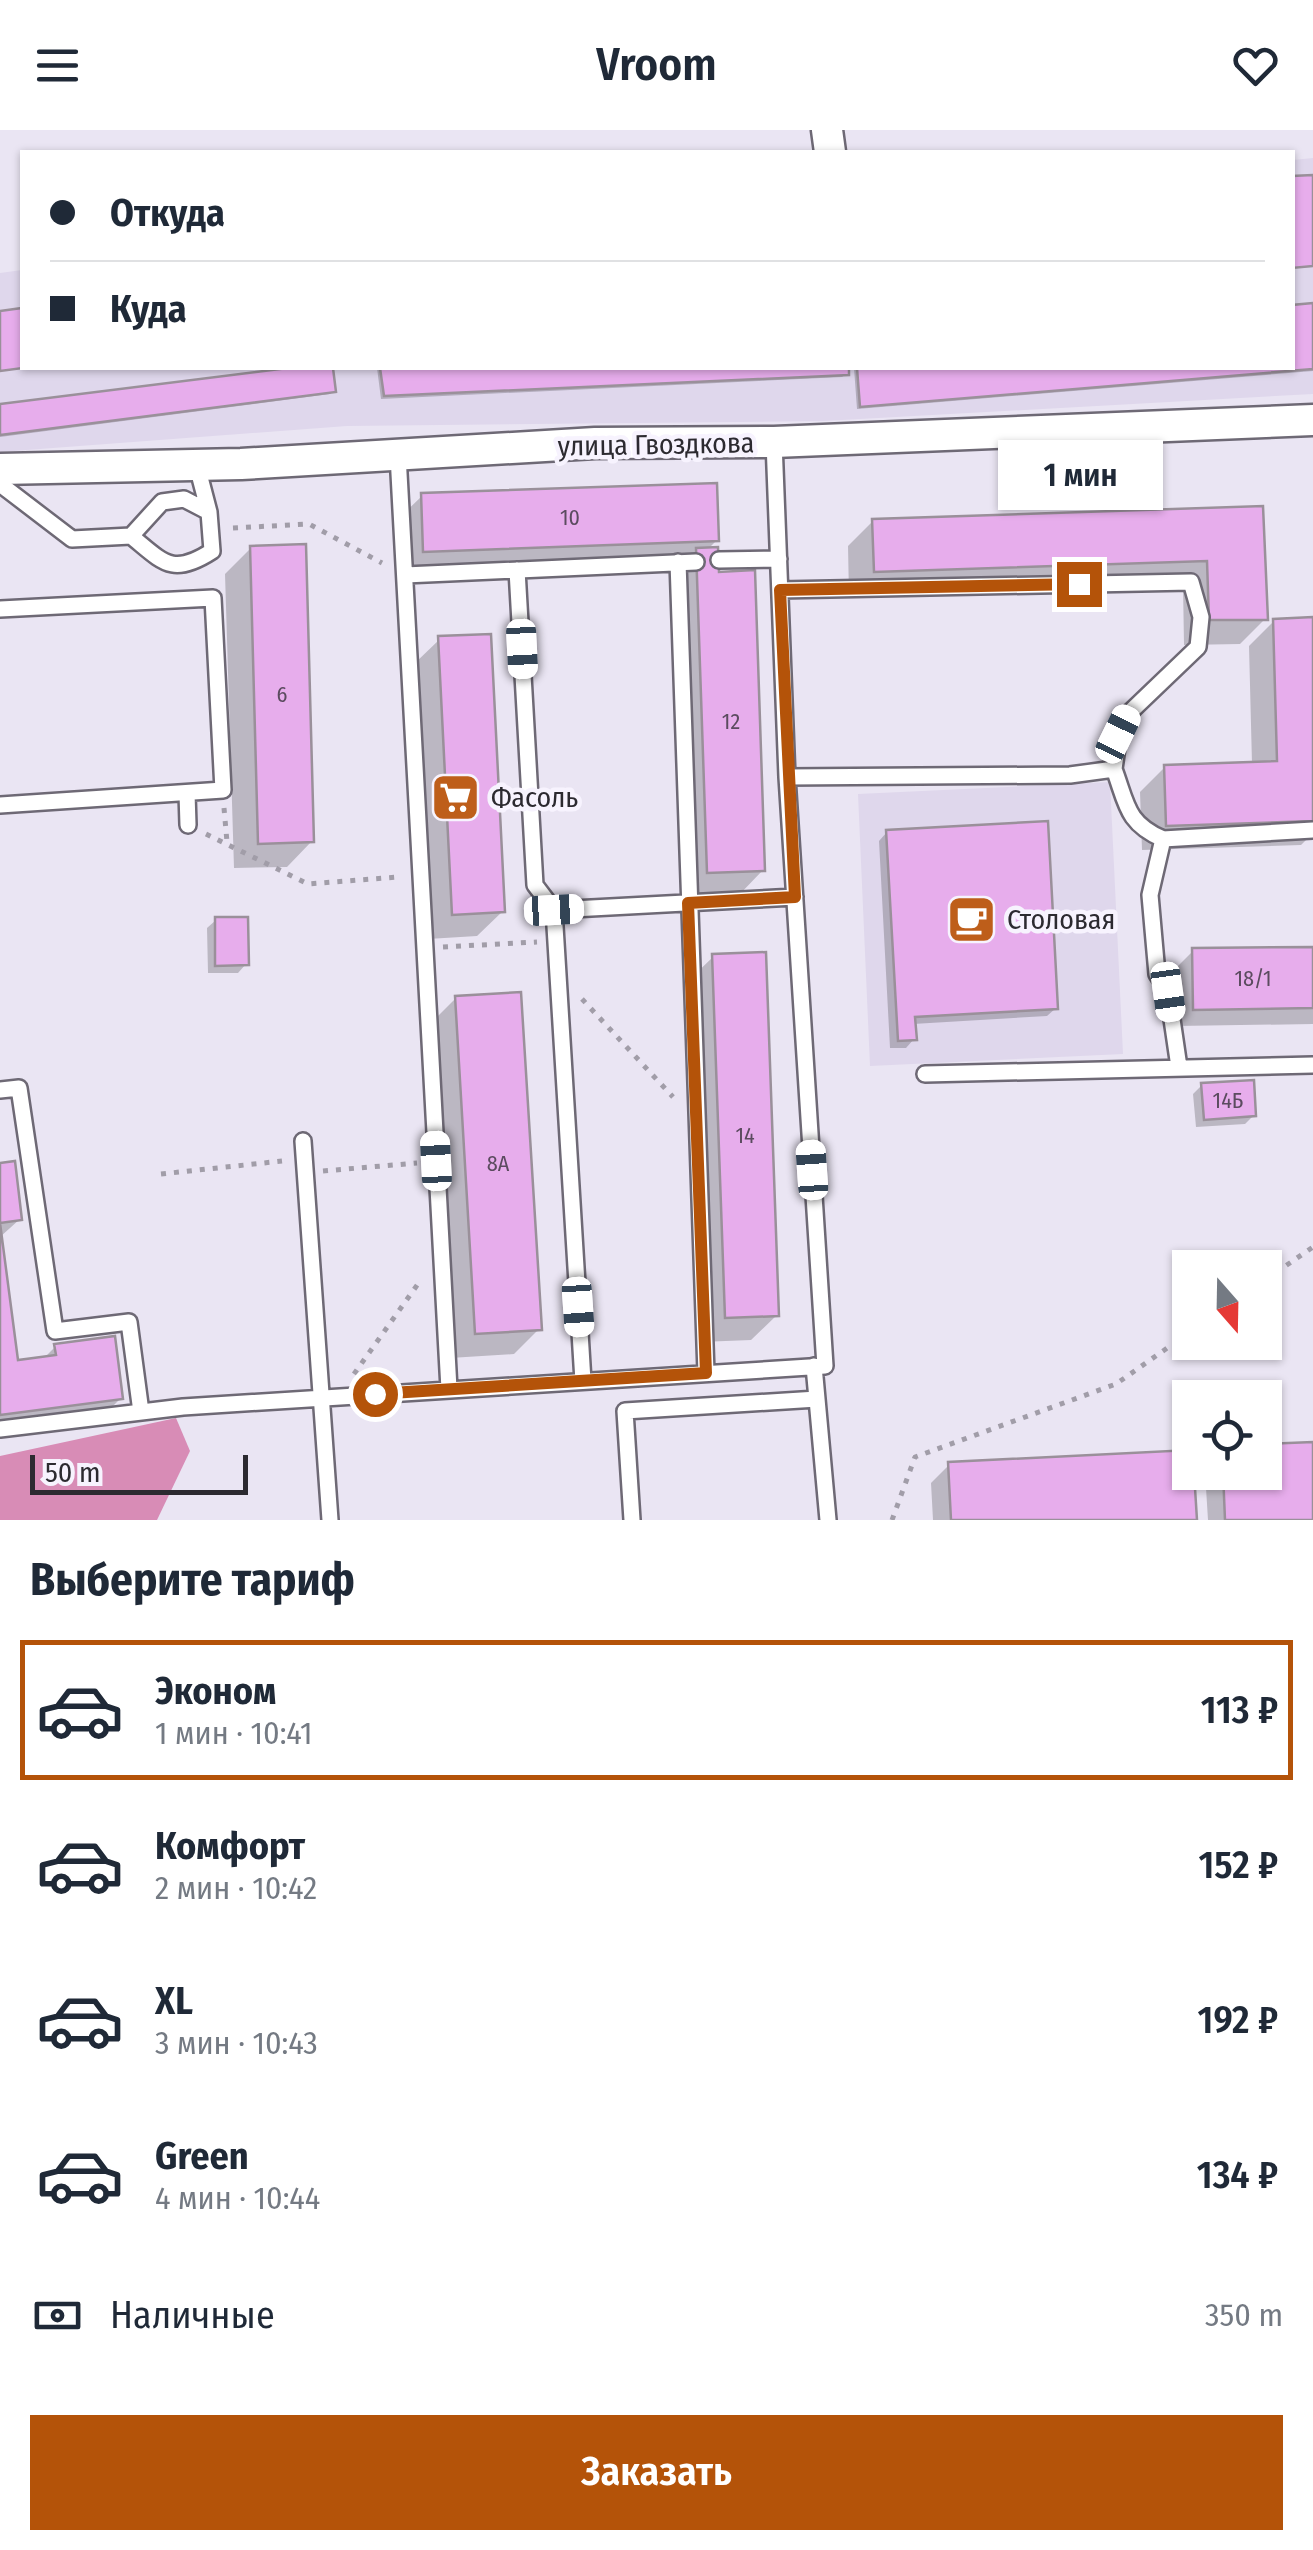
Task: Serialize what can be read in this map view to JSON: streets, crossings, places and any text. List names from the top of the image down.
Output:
{
  "streets": {
    "street": ["улица Гвоздкова"]
  },
  "places": {
    "supermarket": ["Фасоль"],
    "cafe": ["Столовая"]
  },
  "house_numbers": [
    "10",
    "6",
    "12",
    "18/1",
    "14Б",
    "14",
    "8А"
  ],
  "scale_bar": "50 m",
  "north": "bottom",
  "page": {
    "header": "Vroom",
    "banner": ["Откуда", "Куда"],
    "bubble": "1 мин",
    "scale": "50 m",
    "heading": "Выберите тариф",
    "list": [
      {
        "name": "Эконом",
        "note": "1 мин · 10:41",
        "value": "113 ₽"
      },
      {
        "name": "Комфорт",
        "note": "2 мин · 10:42",
        "value": "152 ₽"
      },
      {
        "name": "XL",
        "note": "3 мин · 10:43",
        "value": "192 ₽"
      },
      {
        "name": "Green",
        "note": "4 мин · 10:44",
        "value": "134 ₽"
      }
    ],
    "pay": ["Наличные", "350 m"],
    "buttons": "Заказать"
  }
}
